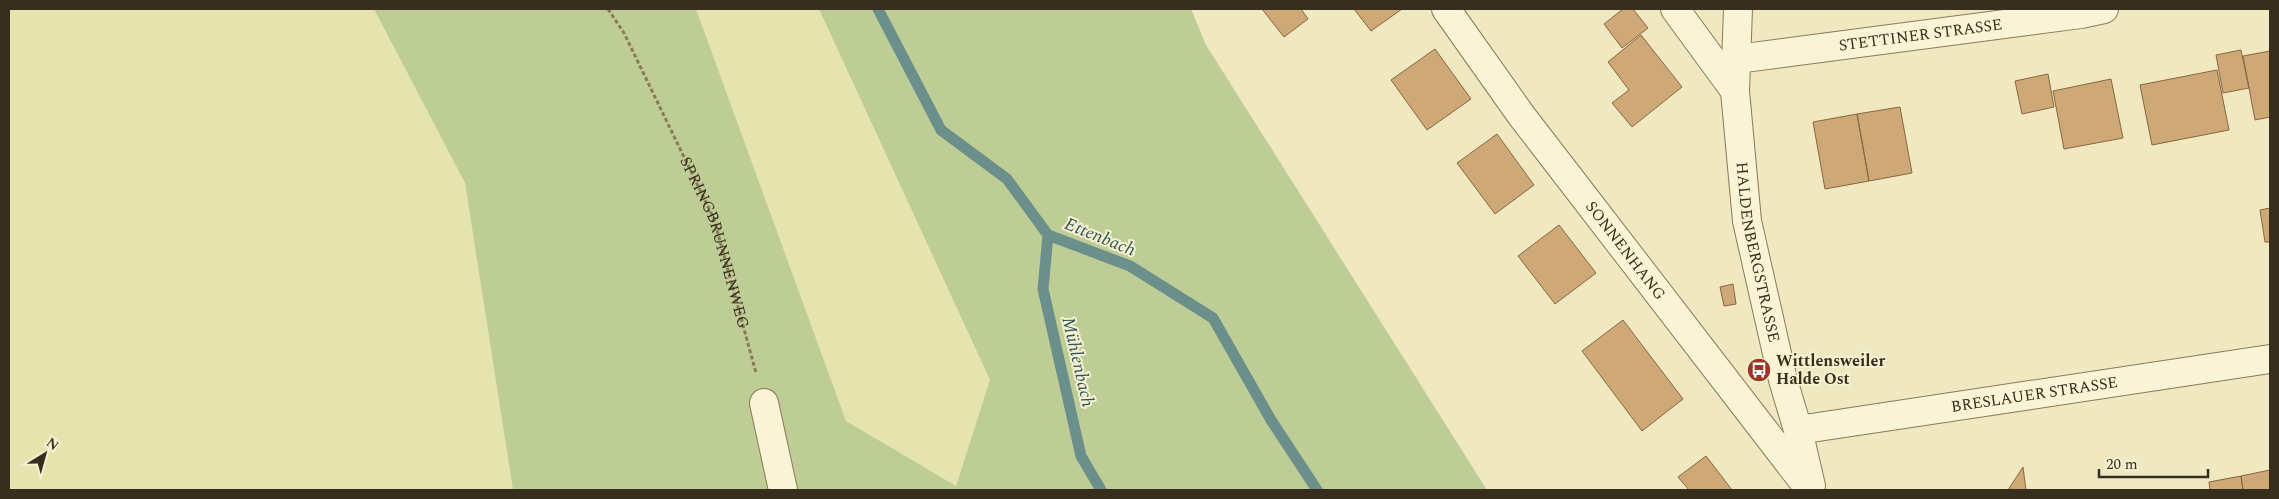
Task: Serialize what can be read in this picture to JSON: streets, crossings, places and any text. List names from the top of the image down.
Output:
{
  "streets": {
    "street": [
      "STETTINER STRASSE",
      "SONNENHANG",
      "HALDENBERGSTRASSE",
      "BRESLAUER STRASSE"
    ],
    "path": ["SPRINGBRUNNENWEG"]
  },
  "crossings": [
    ["STETTINER STRASSE", "HALDENBERGSTRASSE"],
    ["SONNENHANG", "HALDENBERGSTRASSE"],
    ["HALDENBERGSTRASSE", "BRESLAUER STRASSE"]
  ],
  "water": ["Ettenbach", "Mühlenbach"],
  "places": {
    "bus stop": ["Wittlensweiler Halde Ost"]
  },
  "scale_bar": "20 m",
  "north": "top right"
}
